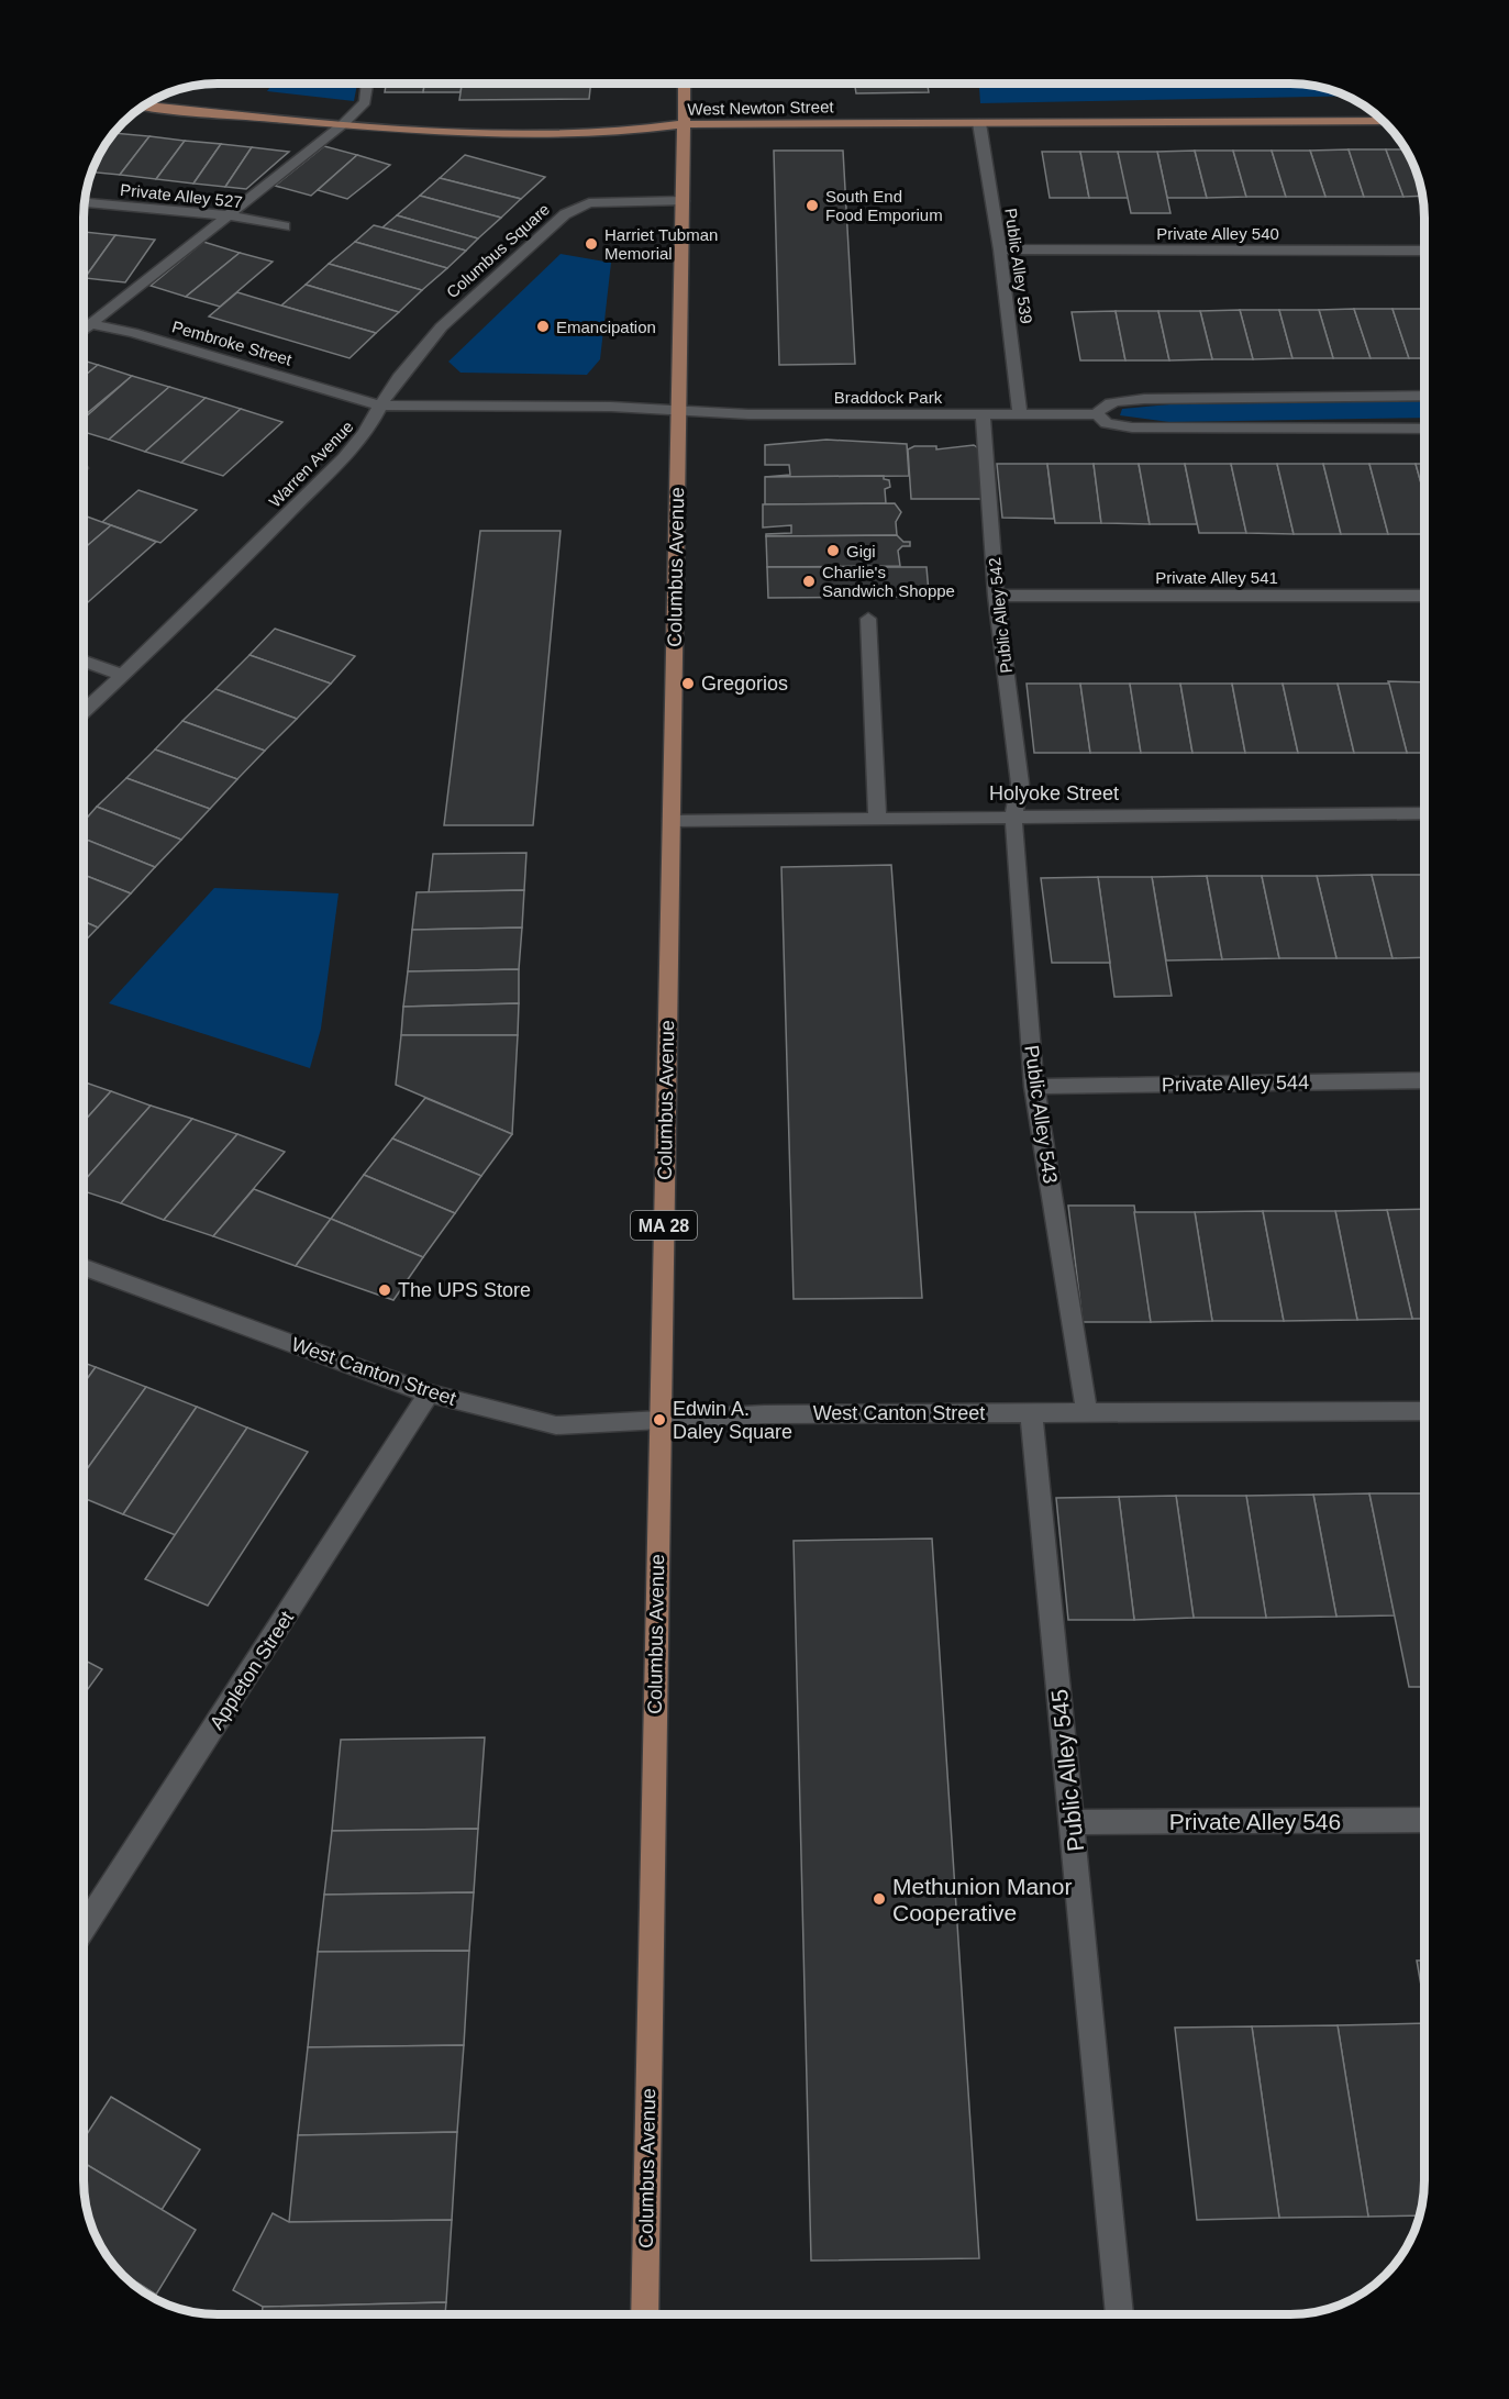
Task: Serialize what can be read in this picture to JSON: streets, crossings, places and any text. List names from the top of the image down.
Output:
{
  "streets": {
    "main road": ["West Newton Street", "Columbus Avenue", "MA 28"],
    "street": [
      "Private Alley 527",
      "Private Alley 540",
      "Columbus Square",
      "Public Alley 539",
      "Pembroke Street",
      "Braddock Park",
      "Warren Avenue",
      "Private Alley 541",
      "Public Alley 542",
      "Holyoke Street",
      "Private Alley 544",
      "Public Alley 543",
      "West Canton Street",
      "Appleton Street",
      "Public Alley 545",
      "Private Alley 546"
    ]
  },
  "crossings": [
    ["West Newton Street", "Public Alley 539"],
    ["West Newton Street", "Columbus Avenue"],
    ["Private Alley 540", "Public Alley 539"],
    ["Columbus Square", "Pembroke Street"],
    ["Columbus Square", "Warren Avenue"],
    ["Columbus Square", "Columbus Avenue"],
    ["Public Alley 539", "Braddock Park"],
    ["Pembroke Street", "Warren Avenue"],
    ["Braddock Park", "Columbus Avenue"],
    ["Braddock Park", "Public Alley 542"],
    ["Columbus Avenue", "Holyoke Street"],
    ["Columbus Avenue", "West Canton Street"],
    ["Private Alley 541", "Public Alley 542"],
    ["Public Alley 542", "Holyoke Street"],
    ["Public Alley 542", "Public Alley 543"],
    ["Holyoke Street", "Public Alley 543"],
    ["Private Alley 544", "Public Alley 543"],
    ["Public Alley 543", "West Canton Street"],
    ["West Canton Street", "Appleton Street"],
    ["West Canton Street", "Public Alley 545"],
    ["Public Alley 545", "Private Alley 546"]
  ],
  "places": [
    "South End Food Emporium",
    "Harriet Tubman Memorial",
    "Emancipation",
    "Gigi",
    "Charlie's Sandwich Shoppe",
    "Gregorios",
    "The UPS Store",
    "Edwin A. Daley Square",
    "Methunion Manor Cooperative"
  ]
}
